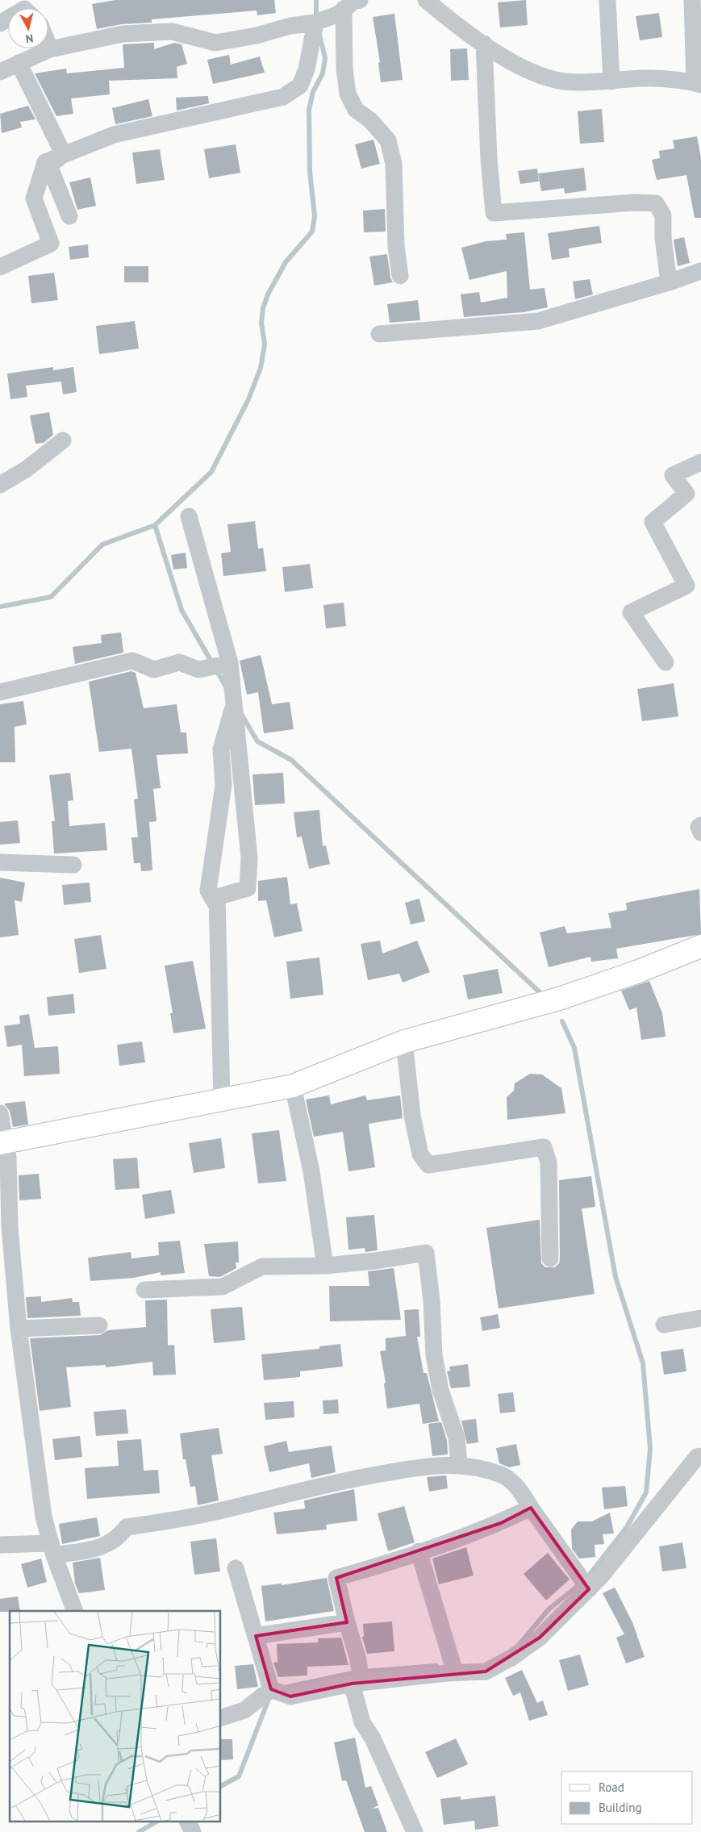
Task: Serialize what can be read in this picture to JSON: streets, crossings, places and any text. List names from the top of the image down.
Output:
{
  "legend": ["Road", "Building"],
  "north": "bottom"
}
